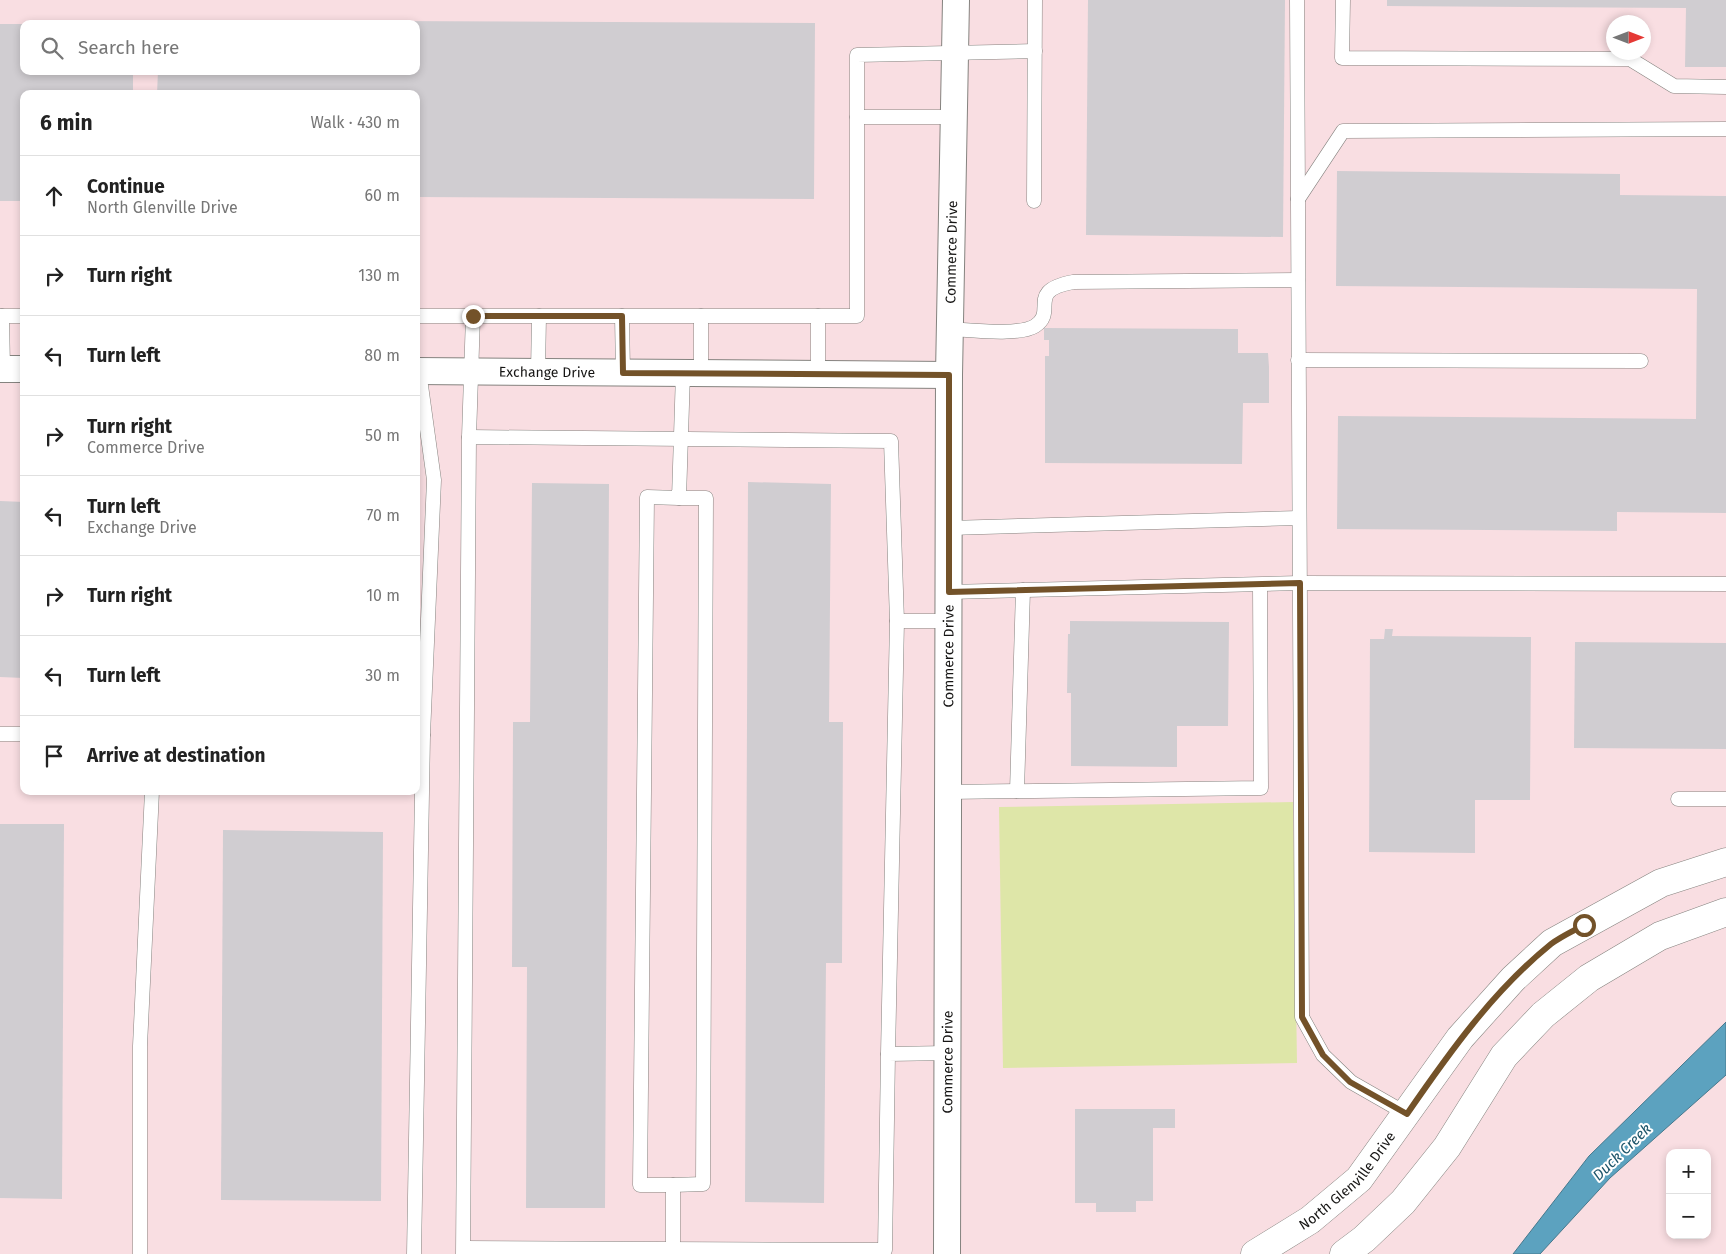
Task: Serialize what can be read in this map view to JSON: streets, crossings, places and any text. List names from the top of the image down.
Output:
{
  "streets": {
    "street": ["Commerce Drive", "Exchange Drive", "North Glenville Drive"]
  },
  "crossings": [
    ["Commerce Drive", "Exchange Drive"]
  ],
  "water": ["Duck Creek"],
  "north": "right",
  "page": {
    "search": "Search here",
    "heading": ["6 min", "Walk · 430 m"],
    "list": [
      ["Continue", "North Glenville Drive", "60 m"],
      ["Turn right", "130 m"],
      ["Turn left", "80 m"],
      ["Turn right", "Commerce Drive", "50 m"],
      ["Turn left", "Exchange Drive", "70 m"],
      ["Turn right", "10 m"],
      ["Turn left", "30 m"],
      "Arrive at destination"
    ],
    "map_buttons": ["+", "−"]
  }
}
